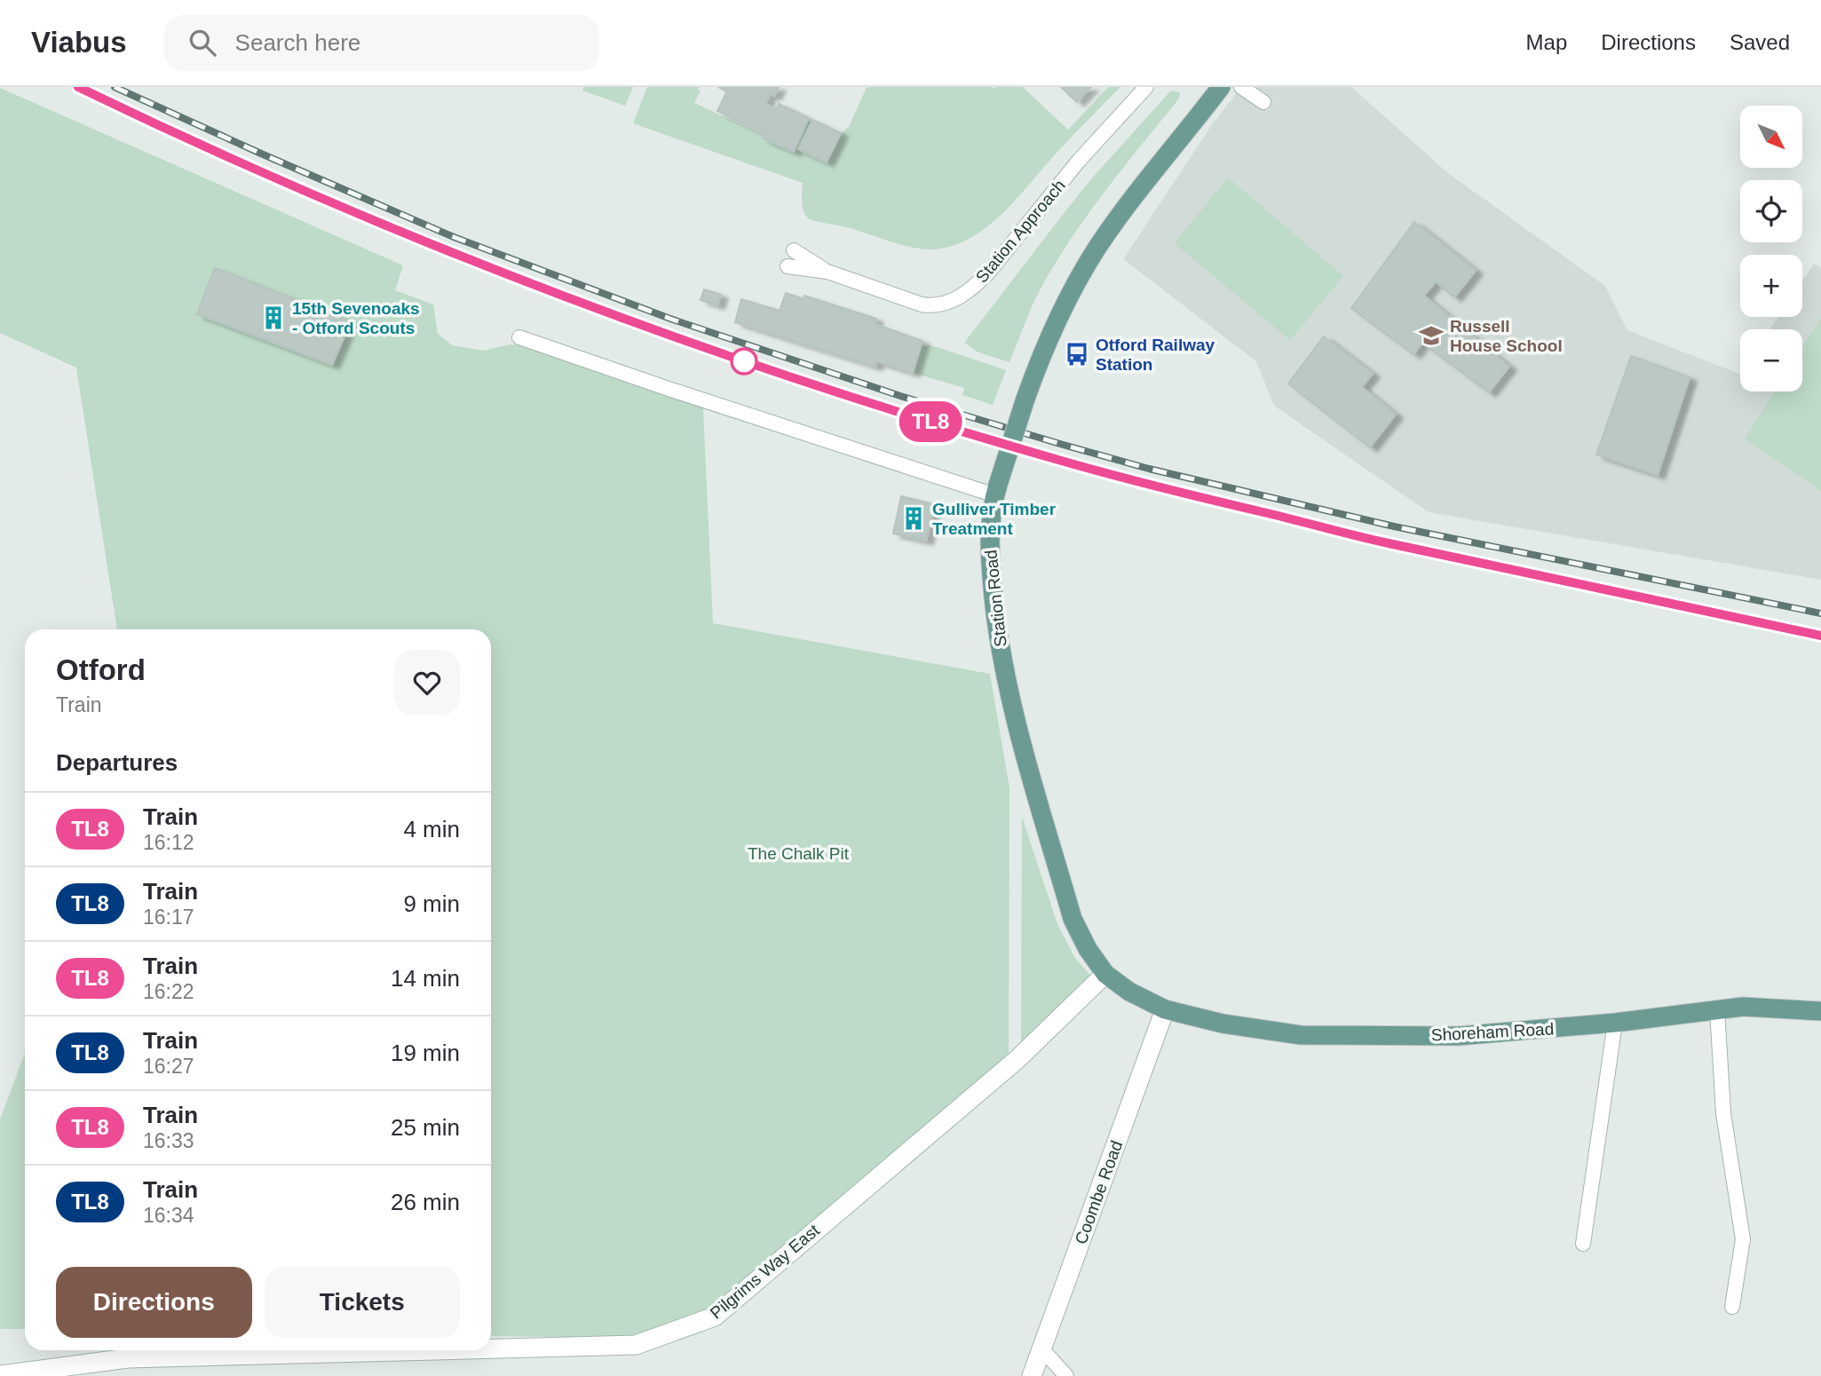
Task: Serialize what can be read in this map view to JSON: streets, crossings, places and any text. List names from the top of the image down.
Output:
{
  "streets": {
    "main road": ["Station Road", "Shoreham Road"],
    "street": ["Coombe Road", "Pilgrims Way East"],
    "lane": ["Station Approach"]
  },
  "crossings": [
    ["Station Road", "Shoreham Road"],
    ["Station Road", "Coombe Road"],
    ["Station Road", "Pilgrims Way East"],
    ["Shoreham Road", "Coombe Road"]
  ],
  "parks": ["The Chalk Pit"],
  "places": {
    "building": ["15th Sevenoaks - Otford Scouts", "Gulliver Timber Treatment"],
    "school or university": ["Russell House School"],
    "bus stop": ["Otford Railway Station"]
  },
  "north": "bottom right",
  "page": {
    "header": "Viabus",
    "search": "Search here",
    "nav": ["Map", "Directions", "Saved"],
    "on_map": "TL8",
    "map_buttons": ["+", "−"],
    "heading": [
      ["Otford", "Train"],
      "Departures"
    ],
    "list": [
      {
        "mark": "TL8",
        "name": "Train",
        "note": "16:12",
        "value": "4 min"
      },
      {
        "mark": "TL8",
        "name": "Train",
        "note": "16:17",
        "value": "9 min"
      },
      {
        "mark": "TL8",
        "name": "Train",
        "note": "16:22",
        "value": "14 min"
      },
      {
        "mark": "TL8",
        "name": "Train",
        "note": "16:27",
        "value": "19 min"
      },
      {
        "mark": "TL8",
        "name": "Train",
        "note": "16:33",
        "value": "25 min"
      },
      {
        "mark": "TL8",
        "name": "Train",
        "note": "16:34",
        "value": "26 min"
      }
    ],
    "buttons": ["Directions", "Tickets"]
  }
}
